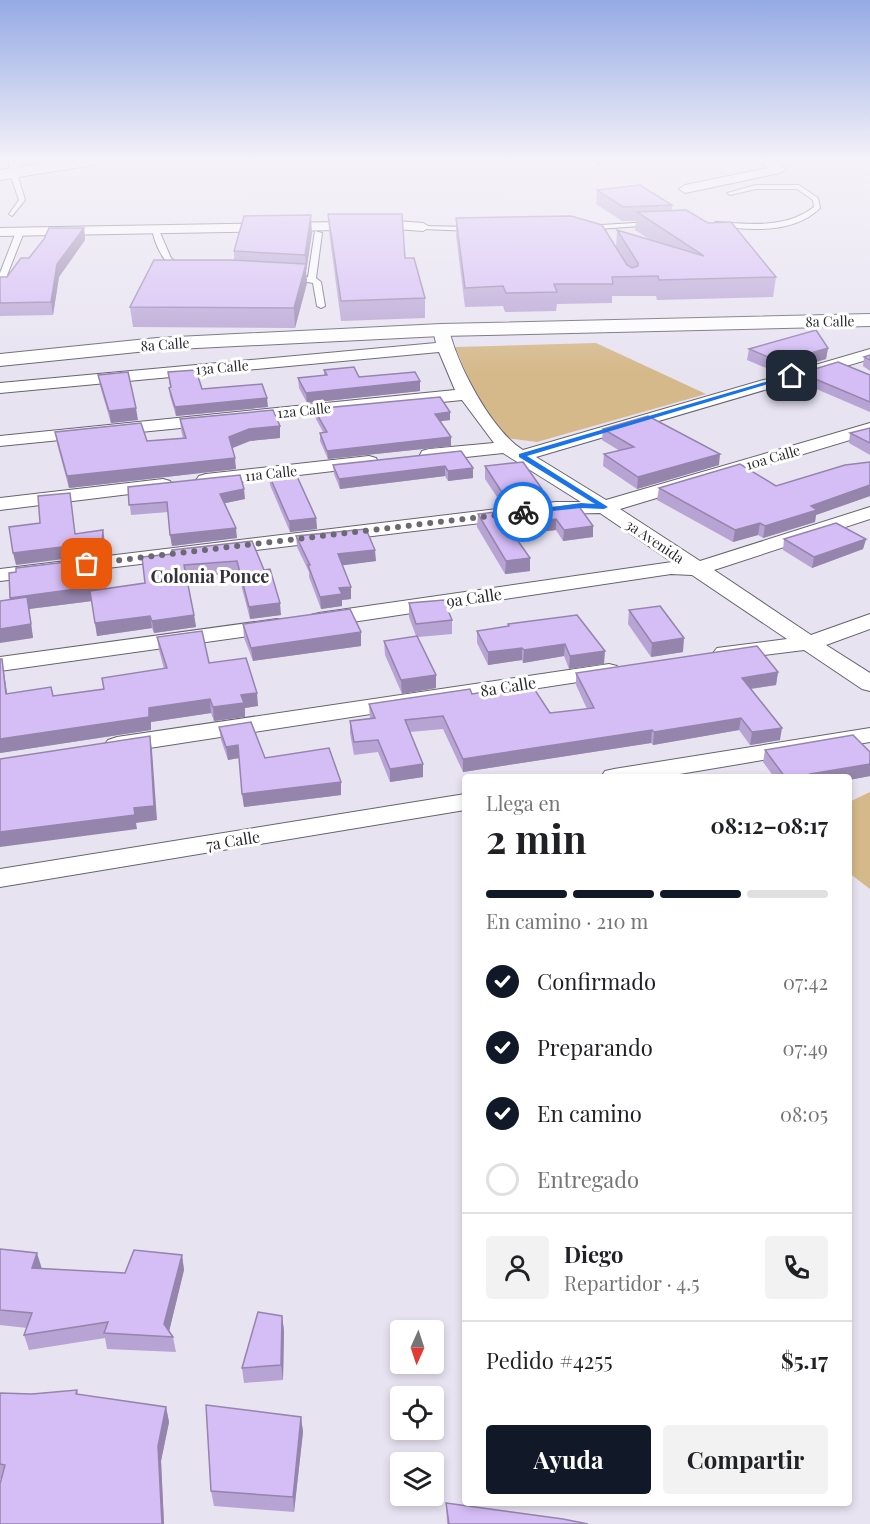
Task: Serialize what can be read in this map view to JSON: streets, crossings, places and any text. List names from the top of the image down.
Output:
{
  "streets": {
    "street": [
      "8a Calle",
      "13a Calle",
      "12a Calle",
      "10a Calle",
      "11a Calle",
      "3a Avenida",
      "9a Calle",
      "7a Calle"
    ]
  },
  "crossings": [
    ["8a Calle", "13a Calle"],
    ["8a Calle", "3a Avenida"],
    ["13a Calle", "3a Avenida"],
    ["12a Calle", "3a Avenida"],
    ["10a Calle", "3a Avenida"],
    ["3a Avenida", "9a Calle"]
  ],
  "districts": ["Colonia Ponce"],
  "north": "bottom",
  "page": {
    "heading": ["2 min", "Llega en", "08:12–08:17"],
    "panel": [
      "Diego",
      "Repartidor · 4.5",
      "Pedido #4255",
      "$5.17"
    ],
    "bar": "En camino · 210 m",
    "list": [
      ["Confirmado", "07:42"],
      ["Preparando", "07:49"],
      ["En camino", "08:05"],
      "Entregado"
    ],
    "buttons": ["Ayuda", "Compartir"]
  }
}
